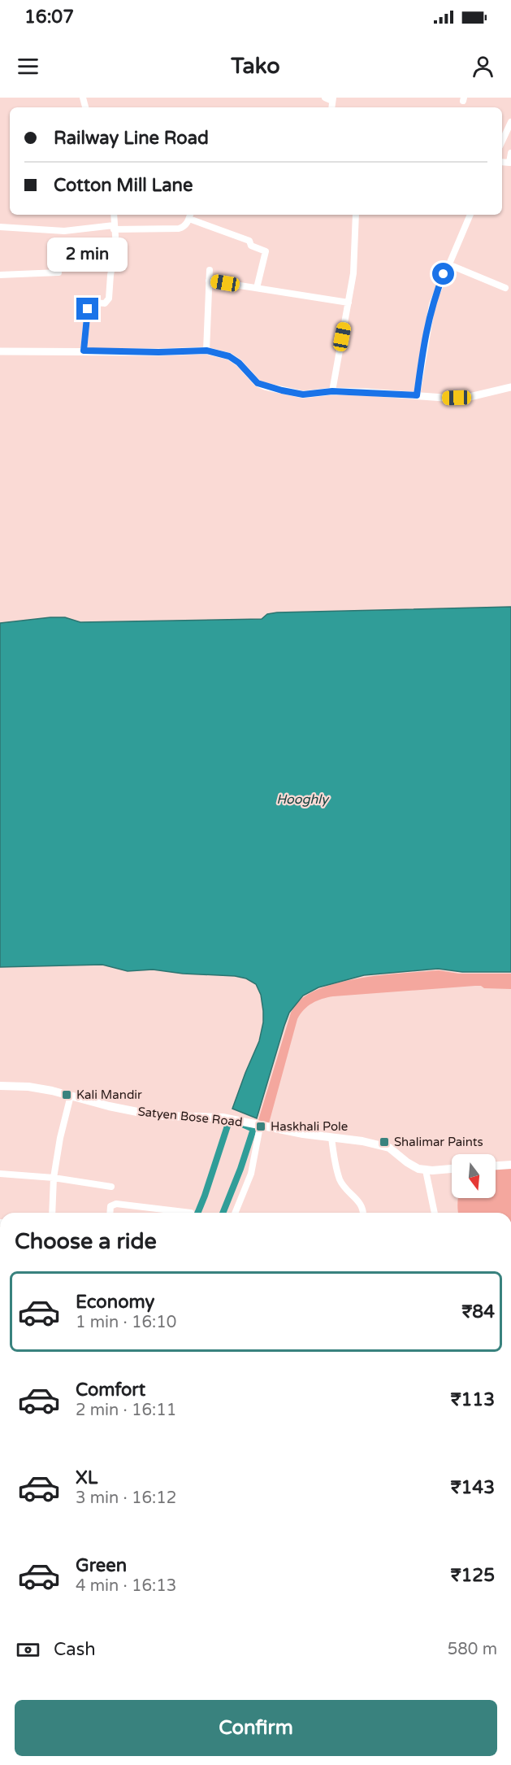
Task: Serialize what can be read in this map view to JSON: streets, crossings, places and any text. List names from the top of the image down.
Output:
{
  "streets": {
    "main road": ["Satyen Bose Road"]
  },
  "water": ["Hooghly"],
  "places": {
    "transit": ["Kali Mandir", "Haskhali Pole", "Shalimar Paints"]
  },
  "north": "bottom",
  "page": {
    "status": "16:07",
    "header": "Tako",
    "banner": ["Railway Line Road", "Cotton Mill Lane"],
    "bubble": "2 min",
    "heading": "Choose a ride",
    "list": [
      {
        "name": "Economy",
        "note": "1 min · 16:10",
        "value": "₹84"
      },
      {
        "name": "Comfort",
        "note": "2 min · 16:11",
        "value": "₹113"
      },
      {
        "name": "XL",
        "note": "3 min · 16:12",
        "value": "₹143"
      },
      {
        "name": "Green",
        "note": "4 min · 16:13",
        "value": "₹125"
      }
    ],
    "pay": ["Cash", "580 m"],
    "buttons": "Confirm"
  }
}
